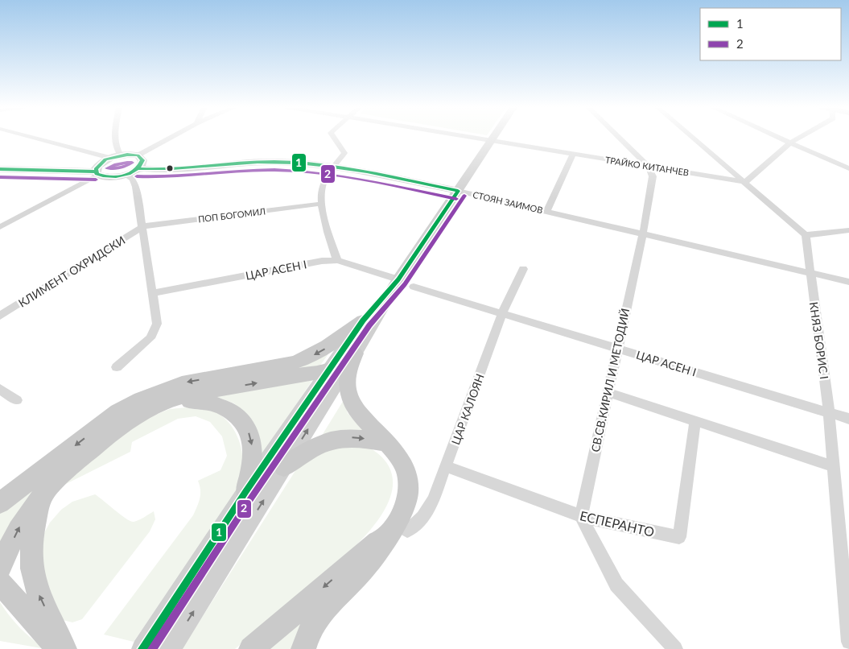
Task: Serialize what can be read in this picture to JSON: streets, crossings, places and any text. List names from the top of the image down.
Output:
{
  "streets": {
    "street": [
      "ТРАЙКО КИТАНЧЕВ",
      "СТОЯН ЗАИМОВ",
      "ПОП БОГОМИЛ",
      "ЦАР АСЕН I",
      "КЛИМЕНТ ОХРИДСКИ",
      "КНЯЗ БОРИС I",
      "СВ.СВ.КИРИЛ И МЕТОДИЙ",
      "ЦАР КАЛОЯН",
      "ЕСПЕРАНТО"
    ]
  },
  "crossings": [
    ["ТРАЙКО КИТАНЧЕВ", "СВ.СВ.КИРИЛ И МЕТОДИЙ"],
    ["СТОЯН ЗАИМОВ", "КНЯЗ БОРИС I"],
    ["СТОЯН ЗАИМОВ", "СВ.СВ.КИРИЛ И МЕТОДИЙ"],
    ["ПОП БОГОМИЛ", "КЛИМЕНТ ОХРИДСКИ"],
    ["ЦАР АСЕН I", "КНЯЗ БОРИС I"],
    ["ЦАР АСЕН I", "СВ.СВ.КИРИЛ И МЕТОДИЙ"],
    ["ЦАР АСЕН I", "ЦАР КАЛОЯН"],
    ["СВ.СВ.КИРИЛ И МЕТОДИЙ", "ЕСПЕРАНТО"],
    ["ЦАР КАЛОЯН", "ЕСПЕРАНТО"]
  ],
  "lines": ["transit line 1", "transit line 2"],
  "legend": ["1", "2"]
}
